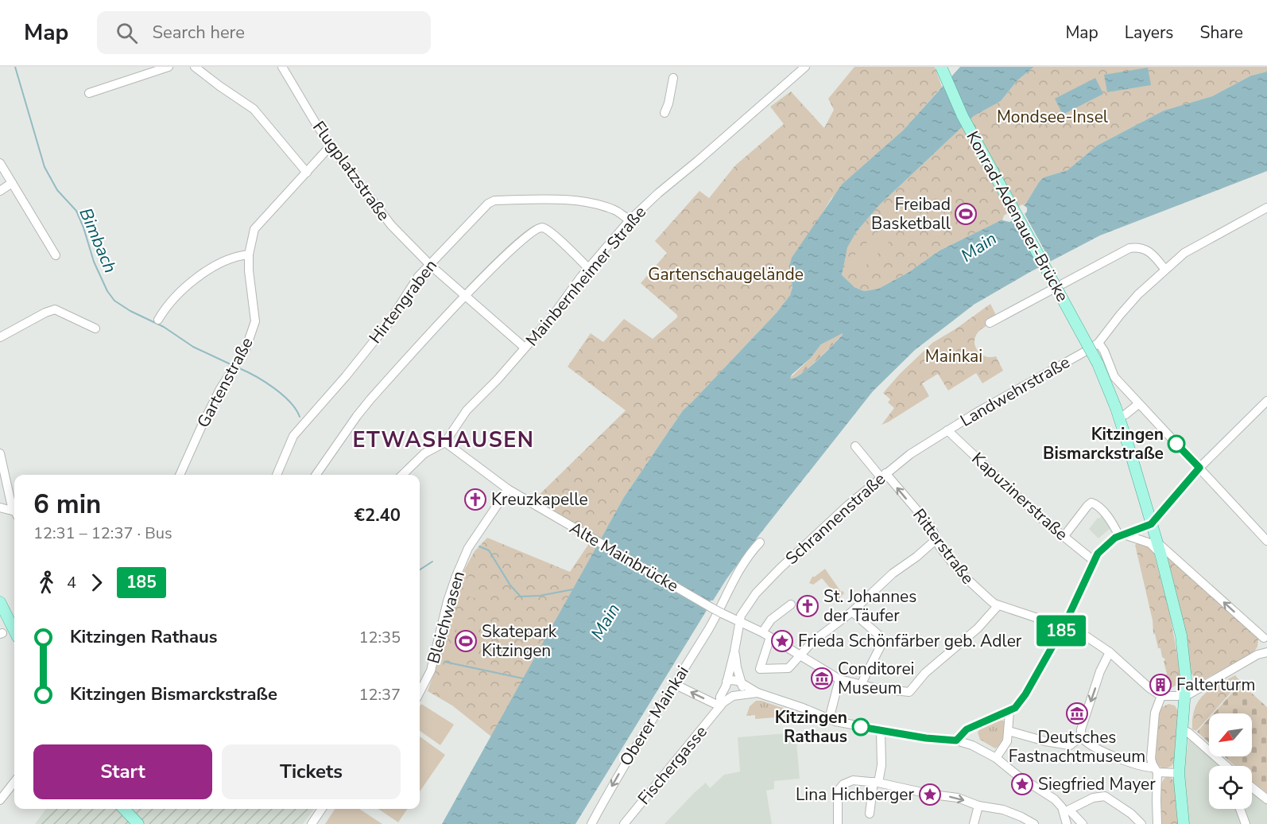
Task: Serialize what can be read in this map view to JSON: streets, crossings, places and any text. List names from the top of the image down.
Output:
{
  "streets": {
    "main road": ["Konrad-Adenauer-Brücke"],
    "street": [
      "Flugplatzstraße",
      "Mainbernheimer Straße",
      "Hirtengraben",
      "Gartenstraße",
      "Landwehrstraße",
      "Kapuzinerstraße",
      "Schrannenstraße",
      "Ritterstraße",
      "Alte Mainbrücke",
      "Bleichwasen",
      "Oberer Mainkai",
      "Fischergasse"
    ]
  },
  "crossings": [
    ["Flugplatzstraße", "Mainbernheimer Straße"],
    ["Flugplatzstraße", "Hirtengraben"],
    ["Flugplatzstraße", "Gartenstraße"],
    ["Mainbernheimer Straße", "Hirtengraben"],
    ["Mainbernheimer Straße", "Alte Mainbrücke"],
    ["Landwehrstraße", "Kapuzinerstraße"],
    ["Landwehrstraße", "Schrannenstraße"],
    ["Kapuzinerstraße", "Schrannenstraße"],
    ["Schrannenstraße", "Ritterstraße"],
    ["Schrannenstraße", "Alte Mainbrücke"],
    ["Schrannenstraße", "Fischergasse"],
    ["Ritterstraße", "Alte Mainbrücke"],
    ["Alte Mainbrücke", "Bleichwasen"],
    ["Alte Mainbrücke", "Oberer Mainkai"]
  ],
  "one_way": ["Oberer Mainkai"],
  "districts": ["ETWASHAUSEN"],
  "water": ["Bimbach", "Main"],
  "parks": ["Mondsee-Insel", "Gartenschaugelände", "Mainkai"],
  "places": {
    "sports": ["Freibad Basketball", "Skatepark Kitzingen"],
    "other": ["Kitzingen Bismarckstraße", "Kitzingen Rathaus"],
    "church": ["Kreuzkapelle", "St. Johannes der Täufer"],
    "place": ["Frieda Schönfärber geb. Adler", "Siegfried Mayer", "Lina Hichberger"],
    "museum": ["Conditorei Museum", "Deutsches Fastnachtmuseum"],
    "building": ["Falterturm"]
  },
  "lines": ["bus line 185"],
  "north": "bottom left",
  "page": {
    "header": "Map",
    "search": "Search here",
    "nav": ["Map", "Layers", "Share"],
    "on_map": "185",
    "heading": ["6 min", "12:31 – 12:37 · Bus", "€2.40"],
    "legs": ["4", "185"],
    "list": [
      {
        "name": "Kitzingen Rathaus",
        "value": "12:35"
      },
      {
        "name": "Kitzingen Bismarckstraße",
        "value": "12:37"
      }
    ],
    "buttons": ["Start", "Tickets"]
  }
}
